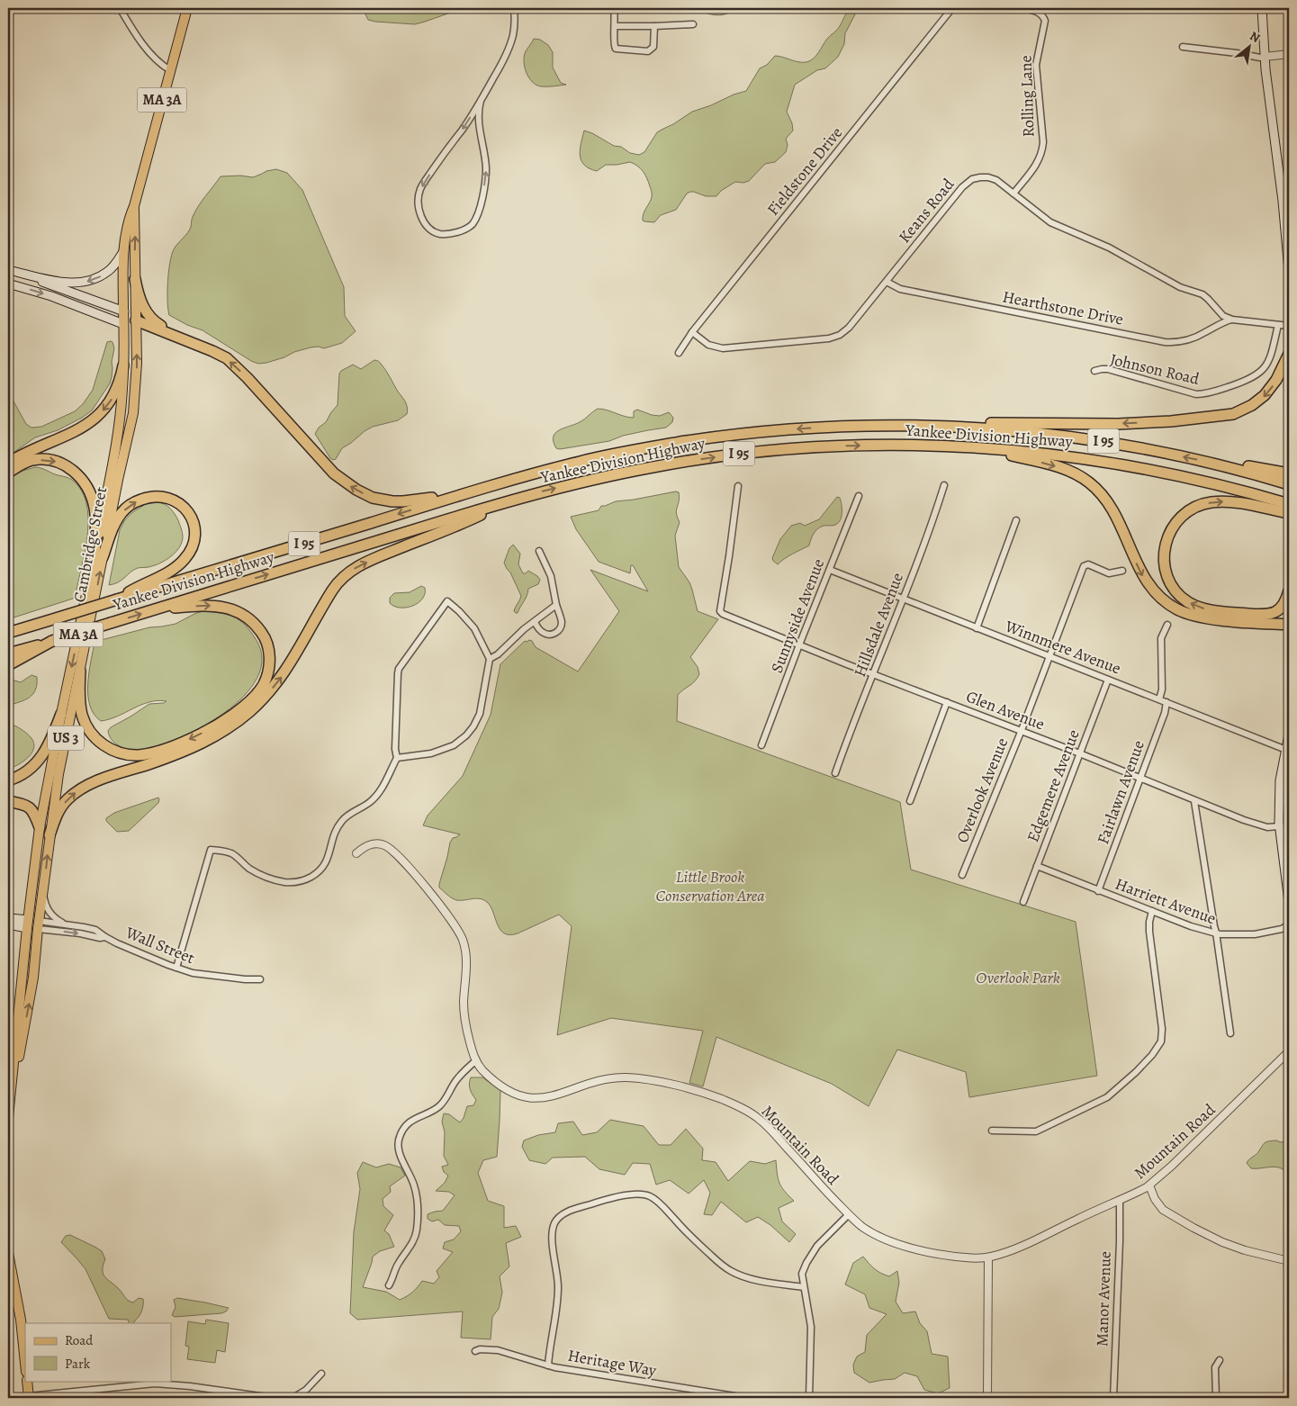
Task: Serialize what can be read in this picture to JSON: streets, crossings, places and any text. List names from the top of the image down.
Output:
{
  "streets": {
    "highway": ["Yankee Division Highway", "I 95", "US 3"],
    "main road": ["MA 3A", "Cambridge Street"],
    "street": [
      "Rolling Lane",
      "Fieldstone Drive",
      "Keans Road",
      "Hearthstone Drive",
      "Johnson Road",
      "Sunnyside Avenue",
      "Hillsdale Avenue",
      "Winnmere Avenue",
      "Glen Avenue",
      "Edgemere Avenue",
      "Overlook Avenue",
      "Fairlawn Avenue",
      "Harriett Avenue",
      "Wall Street",
      "Mountain Road",
      "Manor Avenue",
      "Heritage Way"
    ]
  },
  "crossings": [
    ["Rolling Lane", "Keans Road"],
    ["Fieldstone Drive", "Keans Road"],
    ["Keans Road", "Hearthstone Drive"],
    ["Yankee Division Highway", "US 3"],
    ["Cambridge Street", "US 3"],
    ["Cambridge Street", "Wall Street"],
    ["Sunnyside Avenue", "Winnmere Avenue"],
    ["Sunnyside Avenue", "Glen Avenue"],
    ["Hillsdale Avenue", "Winnmere Avenue"],
    ["Hillsdale Avenue", "Glen Avenue"],
    ["Winnmere Avenue", "Edgemere Avenue"],
    ["Winnmere Avenue", "Overlook Avenue"],
    ["Winnmere Avenue", "Fairlawn Avenue"],
    ["Glen Avenue", "Edgemere Avenue"],
    ["Glen Avenue", "Overlook Avenue"],
    ["Glen Avenue", "Fairlawn Avenue"],
    ["Edgemere Avenue", "Harriett Avenue"],
    ["Fairlawn Avenue", "Harriett Avenue"],
    ["Mountain Road", "Manor Avenue"]
  ],
  "parks": ["Little Brook Conservation Area", "Overlook Park"],
  "legend": ["Road", "Park"],
  "north": "top right"
}
